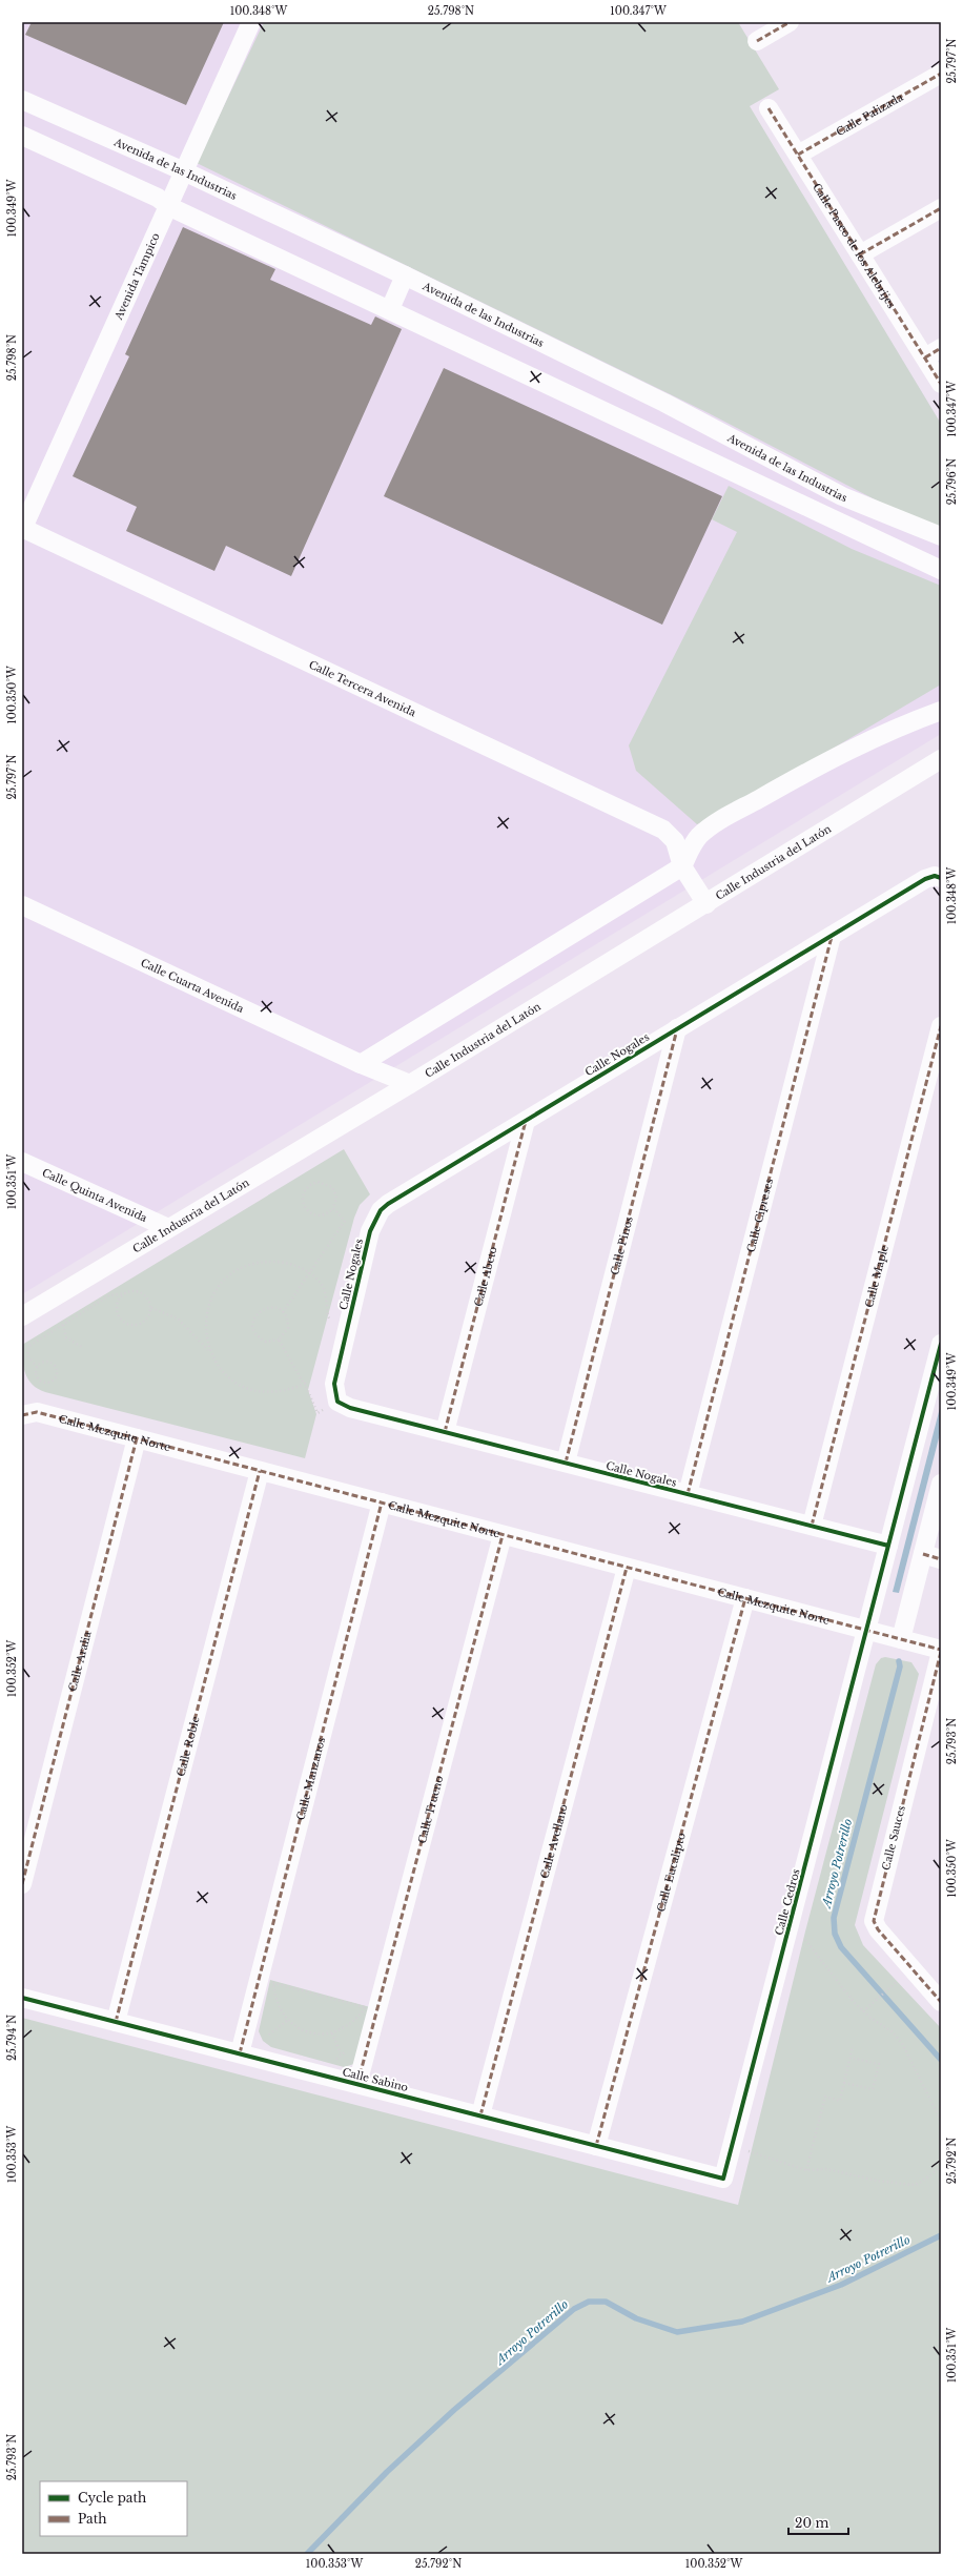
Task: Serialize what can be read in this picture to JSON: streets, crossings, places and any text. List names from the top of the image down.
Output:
{
  "streets": {
    "street": [
      "Calle Palizada",
      "Avenida de las Industrias",
      "Calle Paseo de los Alebrijes",
      "Avenida Tampico",
      "Calle Tercera Avenida",
      "Calle Industria del Latón",
      "Calle Cuarta Avenida",
      "Calle Nogales",
      "Calle Quinta Avenida",
      "Calle Cipreses",
      "Calle Pinos",
      "Calle Abeto",
      "Calle Maple",
      "Calle Mezquite Norte",
      "Calle Aralia",
      "Calle Roble",
      "Calle Manzanos",
      "Calle Trueno",
      "Calle Sauces",
      "Calle Avellano",
      "Calle Eucalipto",
      "Calle Cedros",
      "Calle Sabino"
    ]
  },
  "crossings": [
    ["Calle Palizada", "Calle Paseo de los Alebrijes"],
    ["Avenida de las Industrias", "Avenida Tampico"],
    ["Avenida Tampico", "Calle Tercera Avenida"],
    ["Calle Tercera Avenida", "Calle Industria del Latón"],
    ["Calle Industria del Latón", "Calle Cuarta Avenida"],
    ["Calle Industria del Latón", "Calle Quinta Avenida"],
    ["Calle Nogales", "Calle Cipreses"],
    ["Calle Nogales", "Calle Pinos"],
    ["Calle Nogales", "Calle Abeto"],
    ["Calle Nogales", "Calle Maple"],
    ["Calle Nogales", "Calle Cedros"],
    ["Calle Mezquite Norte", "Calle Aralia"],
    ["Calle Mezquite Norte", "Calle Roble"],
    ["Calle Mezquite Norte", "Calle Manzanos"],
    ["Calle Mezquite Norte", "Calle Trueno"],
    ["Calle Mezquite Norte", "Calle Sauces"],
    ["Calle Mezquite Norte", "Calle Avellano"],
    ["Calle Mezquite Norte", "Calle Eucalipto"],
    ["Calle Mezquite Norte", "Calle Cedros"],
    ["Calle Roble", "Calle Sabino"],
    ["Calle Manzanos", "Calle Sabino"],
    ["Calle Trueno", "Calle Sabino"],
    ["Calle Avellano", "Calle Sabino"],
    ["Calle Eucalipto", "Calle Sabino"],
    ["Calle Cedros", "Calle Sabino"]
  ],
  "water": ["Arroyo Potrerillo"],
  "legend": ["Cycle path", "Path"],
  "scale_bar": "20 m",
  "coordinates": [
    "100.348°W",
    "25.798°N",
    "100.347°W",
    "25.797°N",
    "100.349°W",
    "25.796°N",
    "100.350°W",
    "100.351°W",
    "100.352°W",
    "25.793°N",
    "25.794°N",
    "100.353°W",
    "25.792°N"
  ]
}
